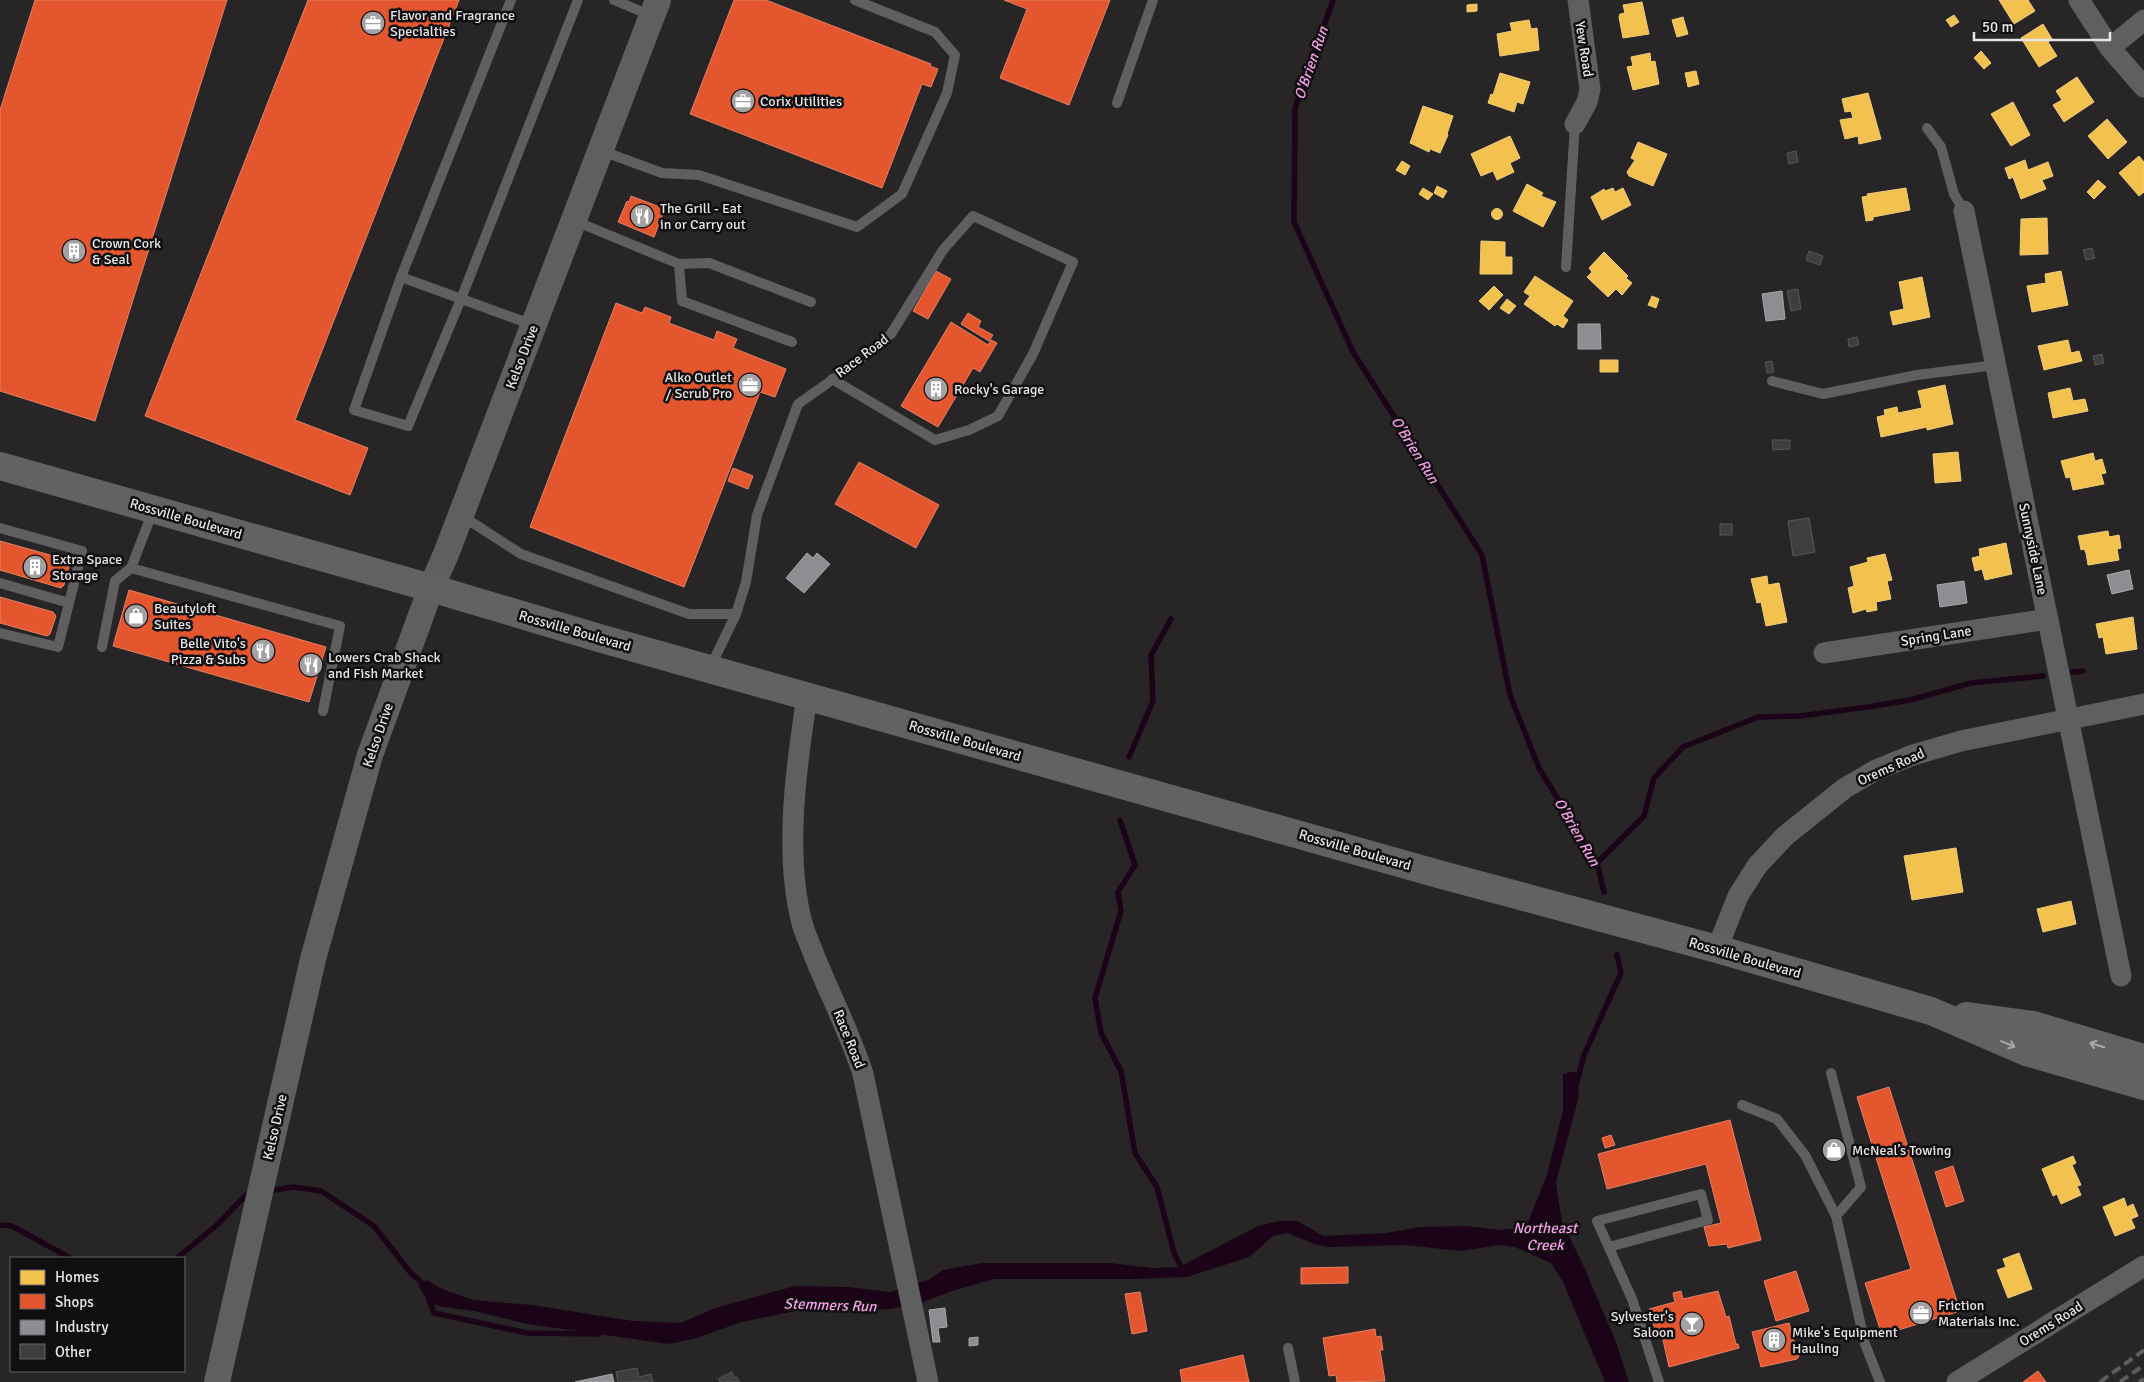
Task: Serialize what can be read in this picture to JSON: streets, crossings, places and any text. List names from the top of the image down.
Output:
{
  "streets": {
    "main road": ["Rossville Boulevard"],
    "street": [
      "Yew Road",
      "Race Road",
      "Kelso Drive",
      "Sunnyside Lane",
      "Spring Lane",
      "Orems Road"
    ]
  },
  "crossings": [
    ["Race Road", "Rossville Boulevard"],
    ["Kelso Drive", "Rossville Boulevard"],
    ["Rossville Boulevard", "Orems Road"],
    ["Sunnyside Lane", "Spring Lane"],
    ["Sunnyside Lane", "Orems Road"]
  ],
  "water": ["O'Brien Run", "Northeast Creek", "Stemmers Run"],
  "places": {
    "office": [
      "Flavor and Fragrance Specialties",
      "Corix Utilities",
      "Alko Outlet / Scrub Pro",
      "Friction Materials Inc."
    ],
    "restaurant": ["The Grill - Eat in or Carry out", "Belle Vito's Pizza & Subs", "Lowers Crab Shack and Fish Market"],
    "building": [
      "Crown Cork & Seal",
      "Rocky's Garage",
      "Extra Space Storage",
      "Mike's Equipment Hauling"
    ],
    "shop": ["Beautyloft Suites", "McNeal’s Towing"],
    "bar": ["Sylvester's Saloon"]
  },
  "legend": [
    "Homes",
    "Shops",
    "Industry",
    "Other"
  ],
  "scale_bar": "50 m"
}
